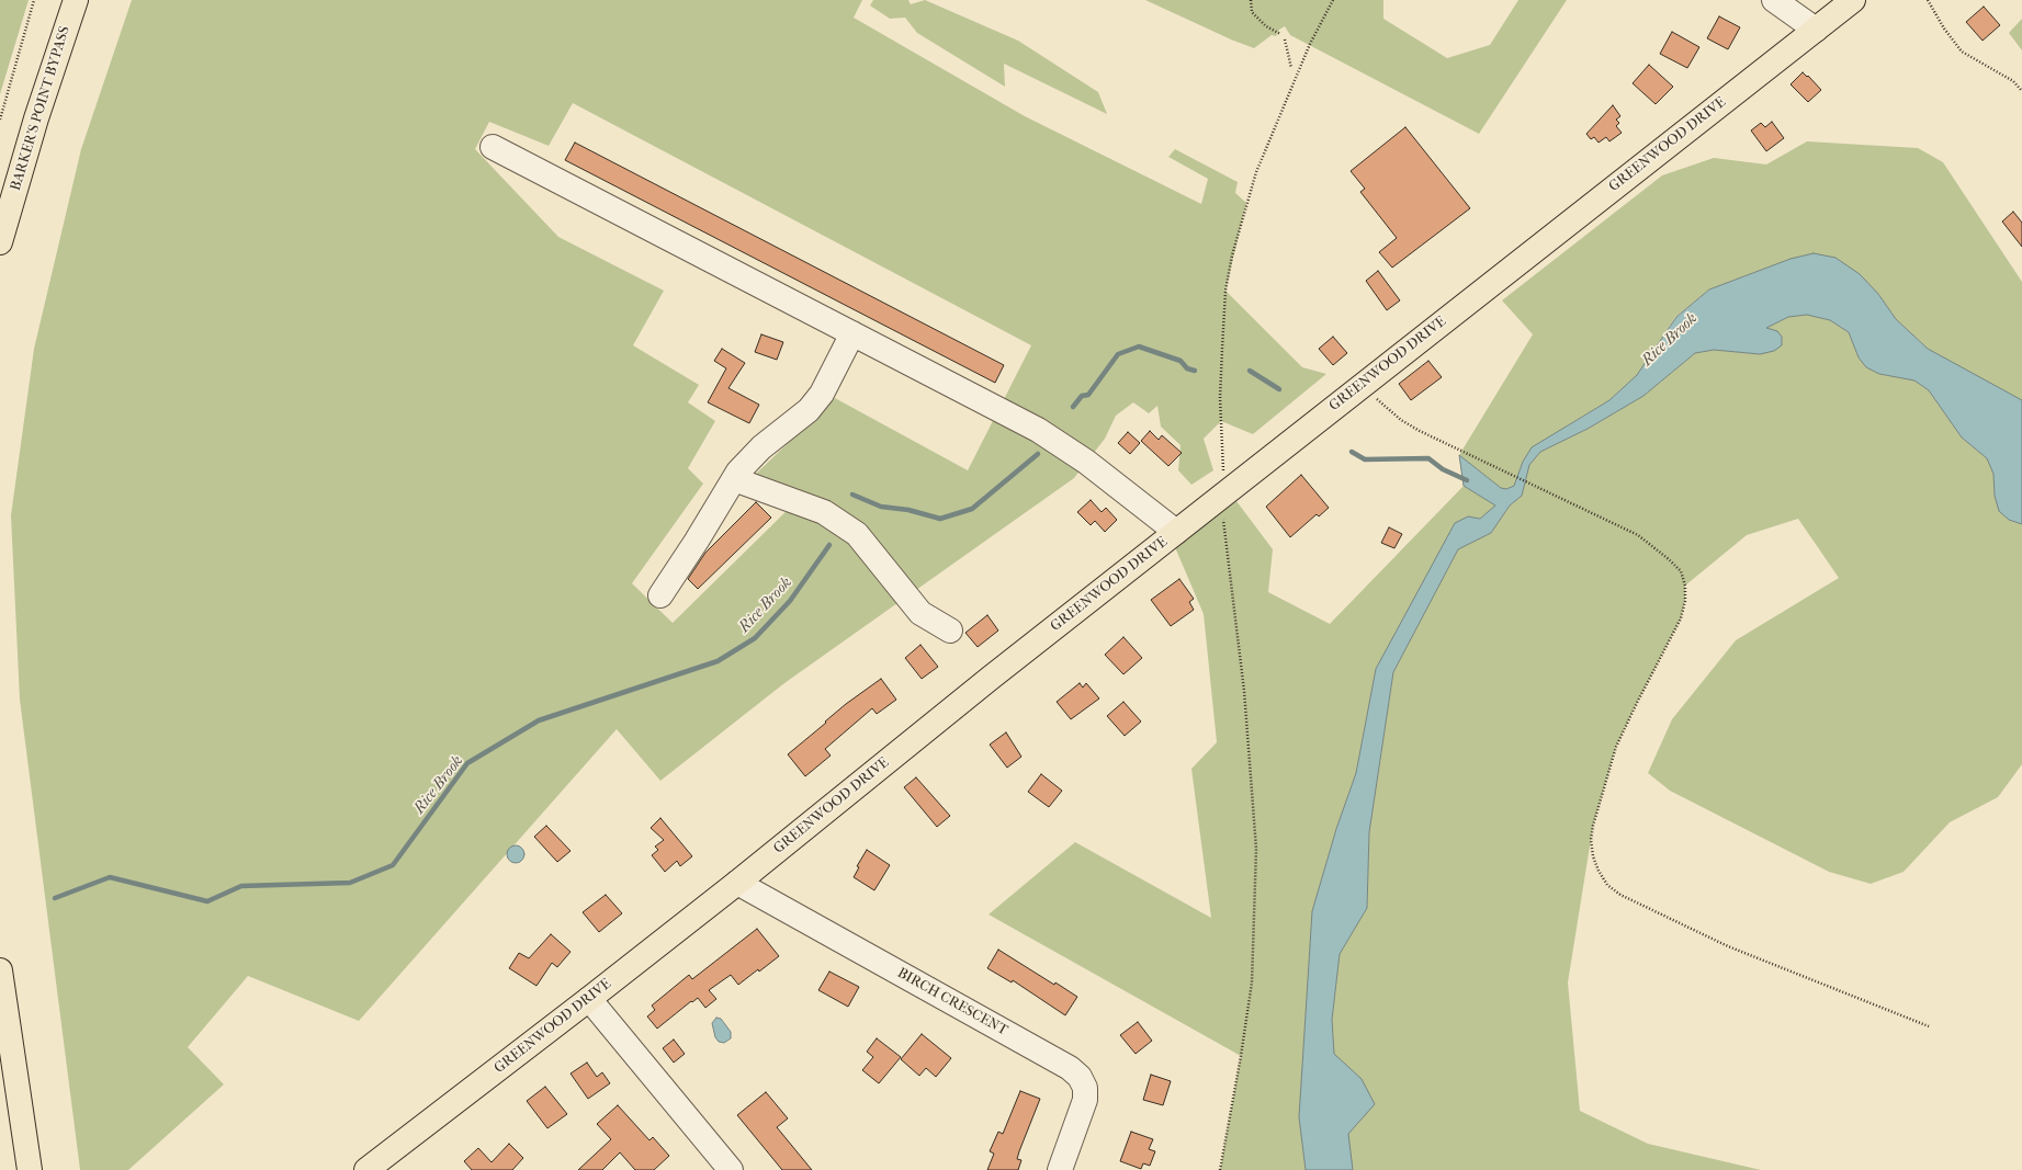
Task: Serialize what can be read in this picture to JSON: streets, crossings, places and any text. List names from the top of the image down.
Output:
{
  "streets": {
    "main road": ["BARKER'S POINT BYPASS", "GREENWOOD DRIVE"],
    "street": ["BIRCH CRESCENT"]
  },
  "crossings": [
    ["GREENWOOD DRIVE", "BIRCH CRESCENT"]
  ],
  "water": ["Rice Brook"]
}
